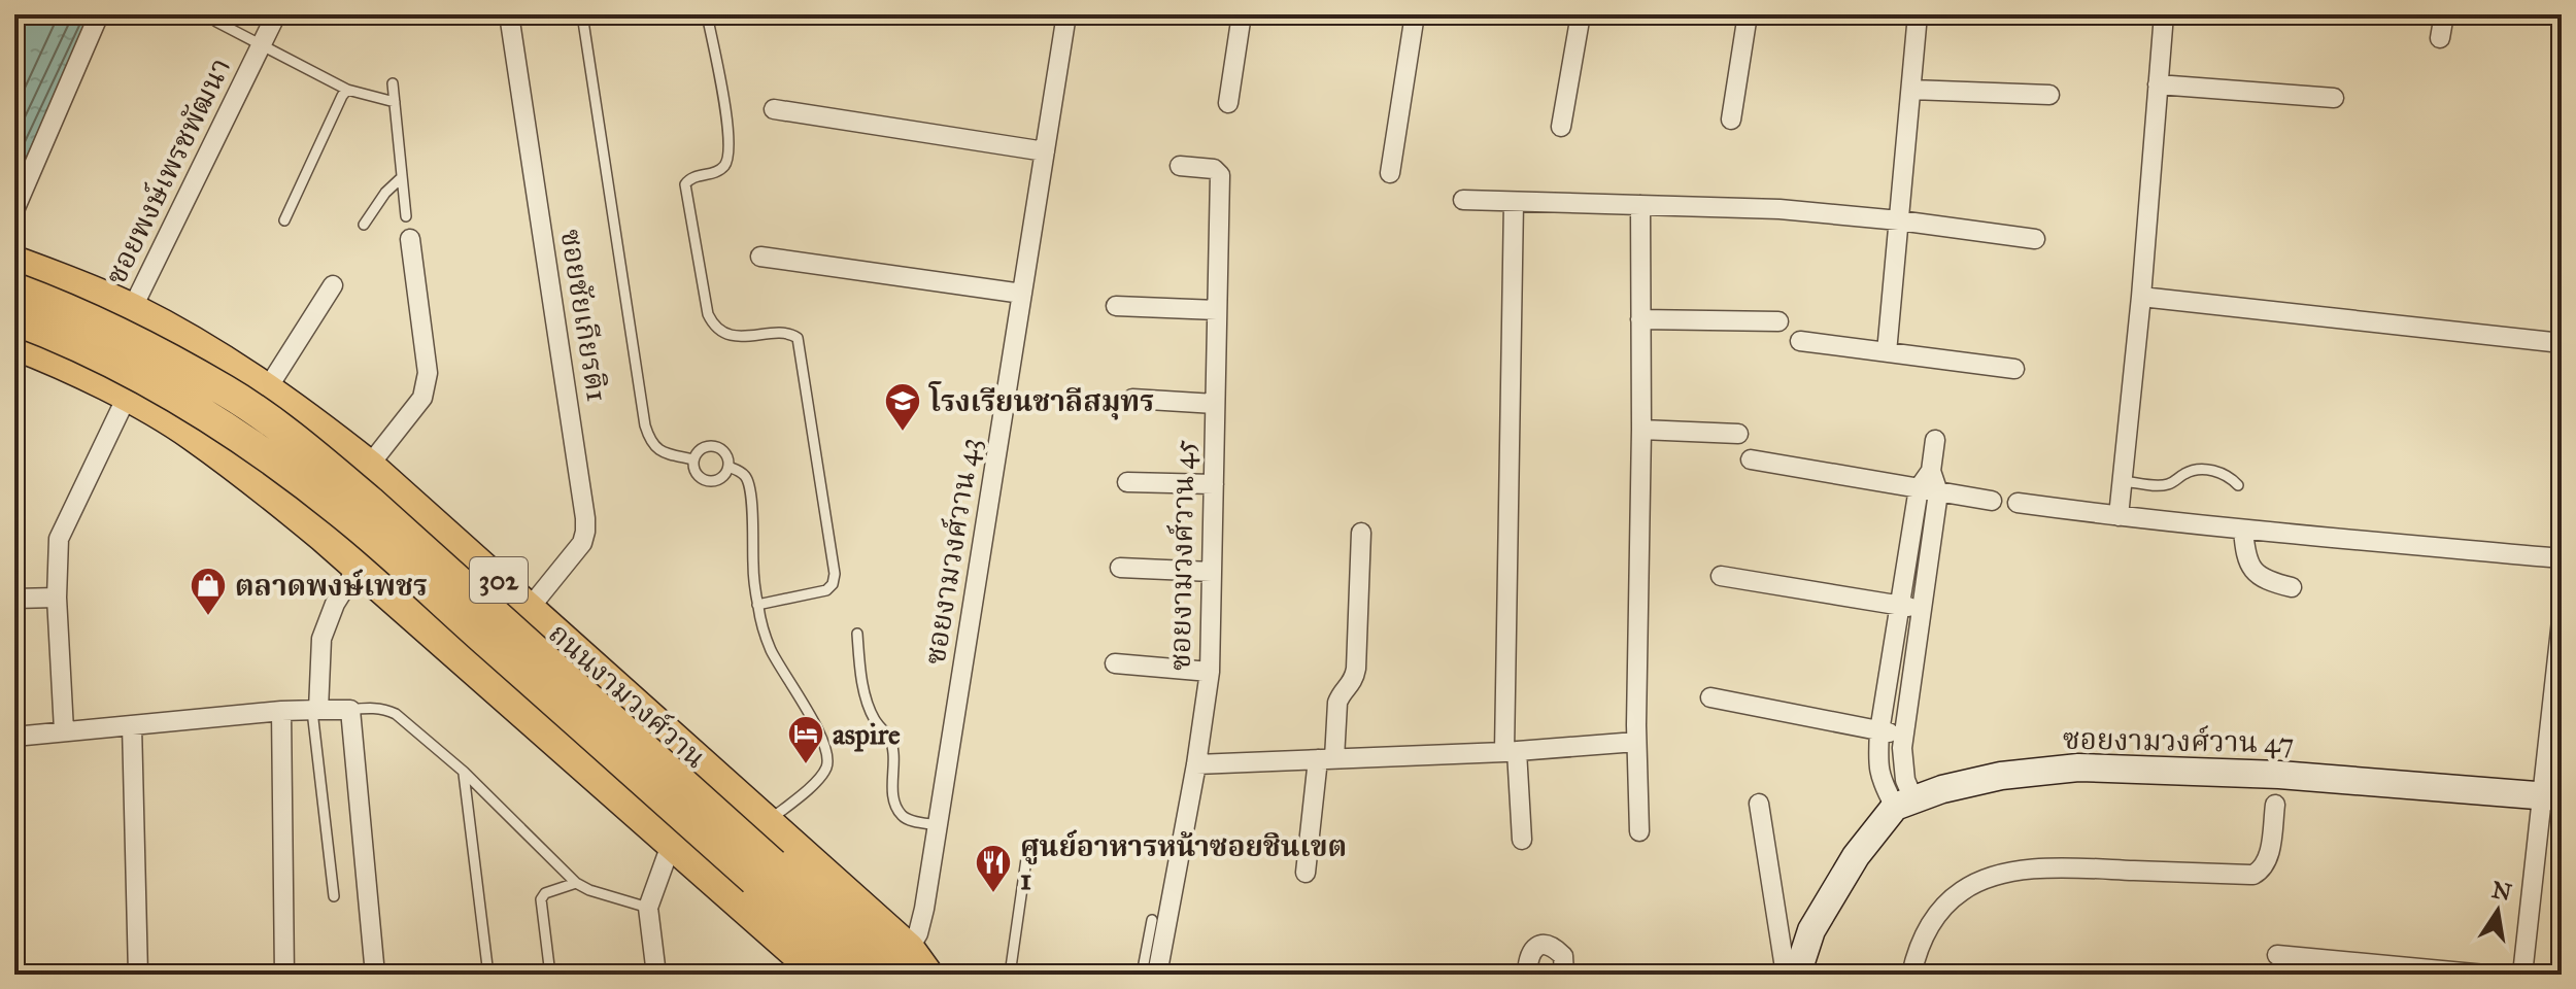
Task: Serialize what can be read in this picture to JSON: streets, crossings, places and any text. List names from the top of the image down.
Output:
{
  "streets": {
    "main road": ["302", "ถนนงามวงศ์วาน"],
    "street": [
      "ซอยพงษ์เพรชพัฒนา",
      "ซอยชัยเกียรติ1",
      "ซอยงามวงศ์วาน 43",
      "ซอยงามวงศ์วาน 45",
      "ซอยงามวงศ์วาน 47"
    ]
  },
  "crossings": [
    ["ซอยพงษ์เพรชพัฒนา", "ถนนงามวงศ์วาน"],
    ["ซอยชัยเกียรติ1", "ถนนงามวงศ์วาน"],
    ["ซอยงามวงศ์วาน 43", "ถนนงามวงศ์วาน"]
  ],
  "places": {
    "school or university": ["โรงเรียนชาลีสมุทร"],
    "shop": ["ตลาดพงษ์เพชร"],
    "hotel": ["aspire"],
    "restaurant": ["ศูนย์อาหารหน้าซอยชินเขต 1"]
  },
  "north": "top"
}
